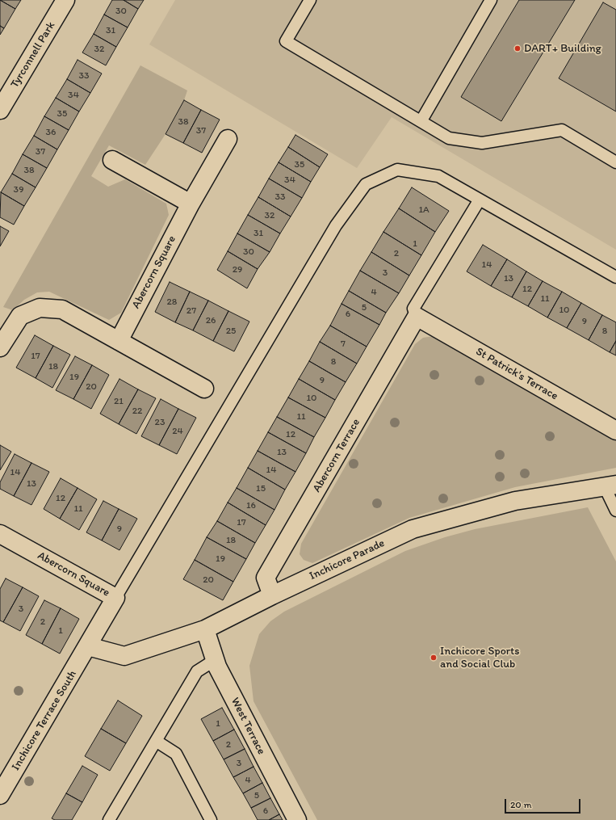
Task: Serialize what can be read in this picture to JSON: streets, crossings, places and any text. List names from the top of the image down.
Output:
{
  "streets": {
    "street": [
      "Tyrconnell Park",
      "Abercorn Square",
      "St Patrick's Terrace",
      "Abercorn Terrace",
      "Inchicore Parade",
      "Inchicore Terrace South",
      "West Terrace"
    ]
  },
  "crossings": [
    ["Abercorn Square", "Inchicore Parade"],
    ["Abercorn Square", "Inchicore Terrace South"],
    ["St Patrick's Terrace", "Abercorn Terrace"],
    ["Abercorn Terrace", "Inchicore Parade"],
    ["Inchicore Parade", "Inchicore Terrace South"],
    ["Inchicore Parade", "West Terrace"]
  ],
  "places": ["DART+ Building", "Inchicore Sports and Social Club"],
  "house_numbers": [
    "30",
    "31",
    "32",
    "33",
    "34",
    "35",
    "38",
    "37",
    "36",
    "37",
    "35",
    "38",
    "34",
    "39",
    "33",
    "1A",
    "32",
    "31",
    "1",
    "30",
    "2",
    "14",
    "29",
    "3",
    "13",
    "12",
    "4",
    "11",
    "28",
    "5",
    "10",
    "27",
    "6",
    "26",
    "9",
    "25",
    "8",
    "7",
    "17",
    "8",
    "18",
    "19",
    "9",
    "20",
    "10",
    "21",
    "22",
    "11",
    "23",
    "24",
    "12",
    "13",
    "14",
    "14",
    "13",
    "15",
    "12",
    "16",
    "11",
    "17",
    "9",
    "18",
    "19",
    "20",
    "3",
    "2",
    "1",
    "1",
    "2",
    "3",
    "4",
    "5",
    "6"
  ],
  "scale_bar": "20 m"
}
